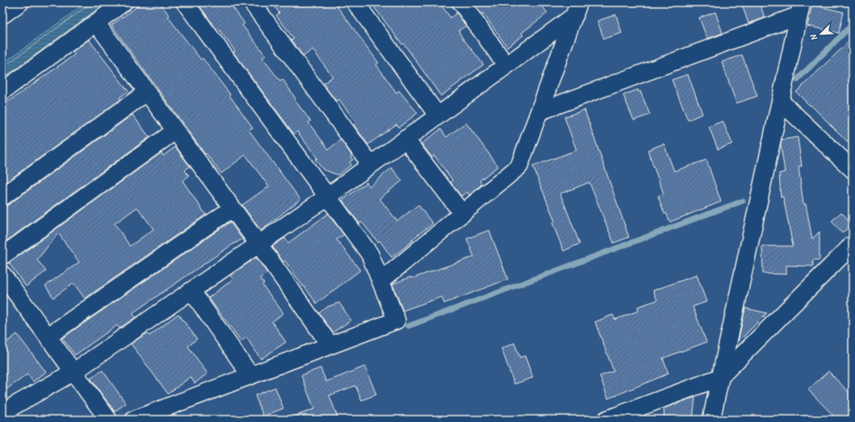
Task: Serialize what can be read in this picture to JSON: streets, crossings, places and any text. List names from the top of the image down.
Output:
{
  "north": "bottom left"
}
